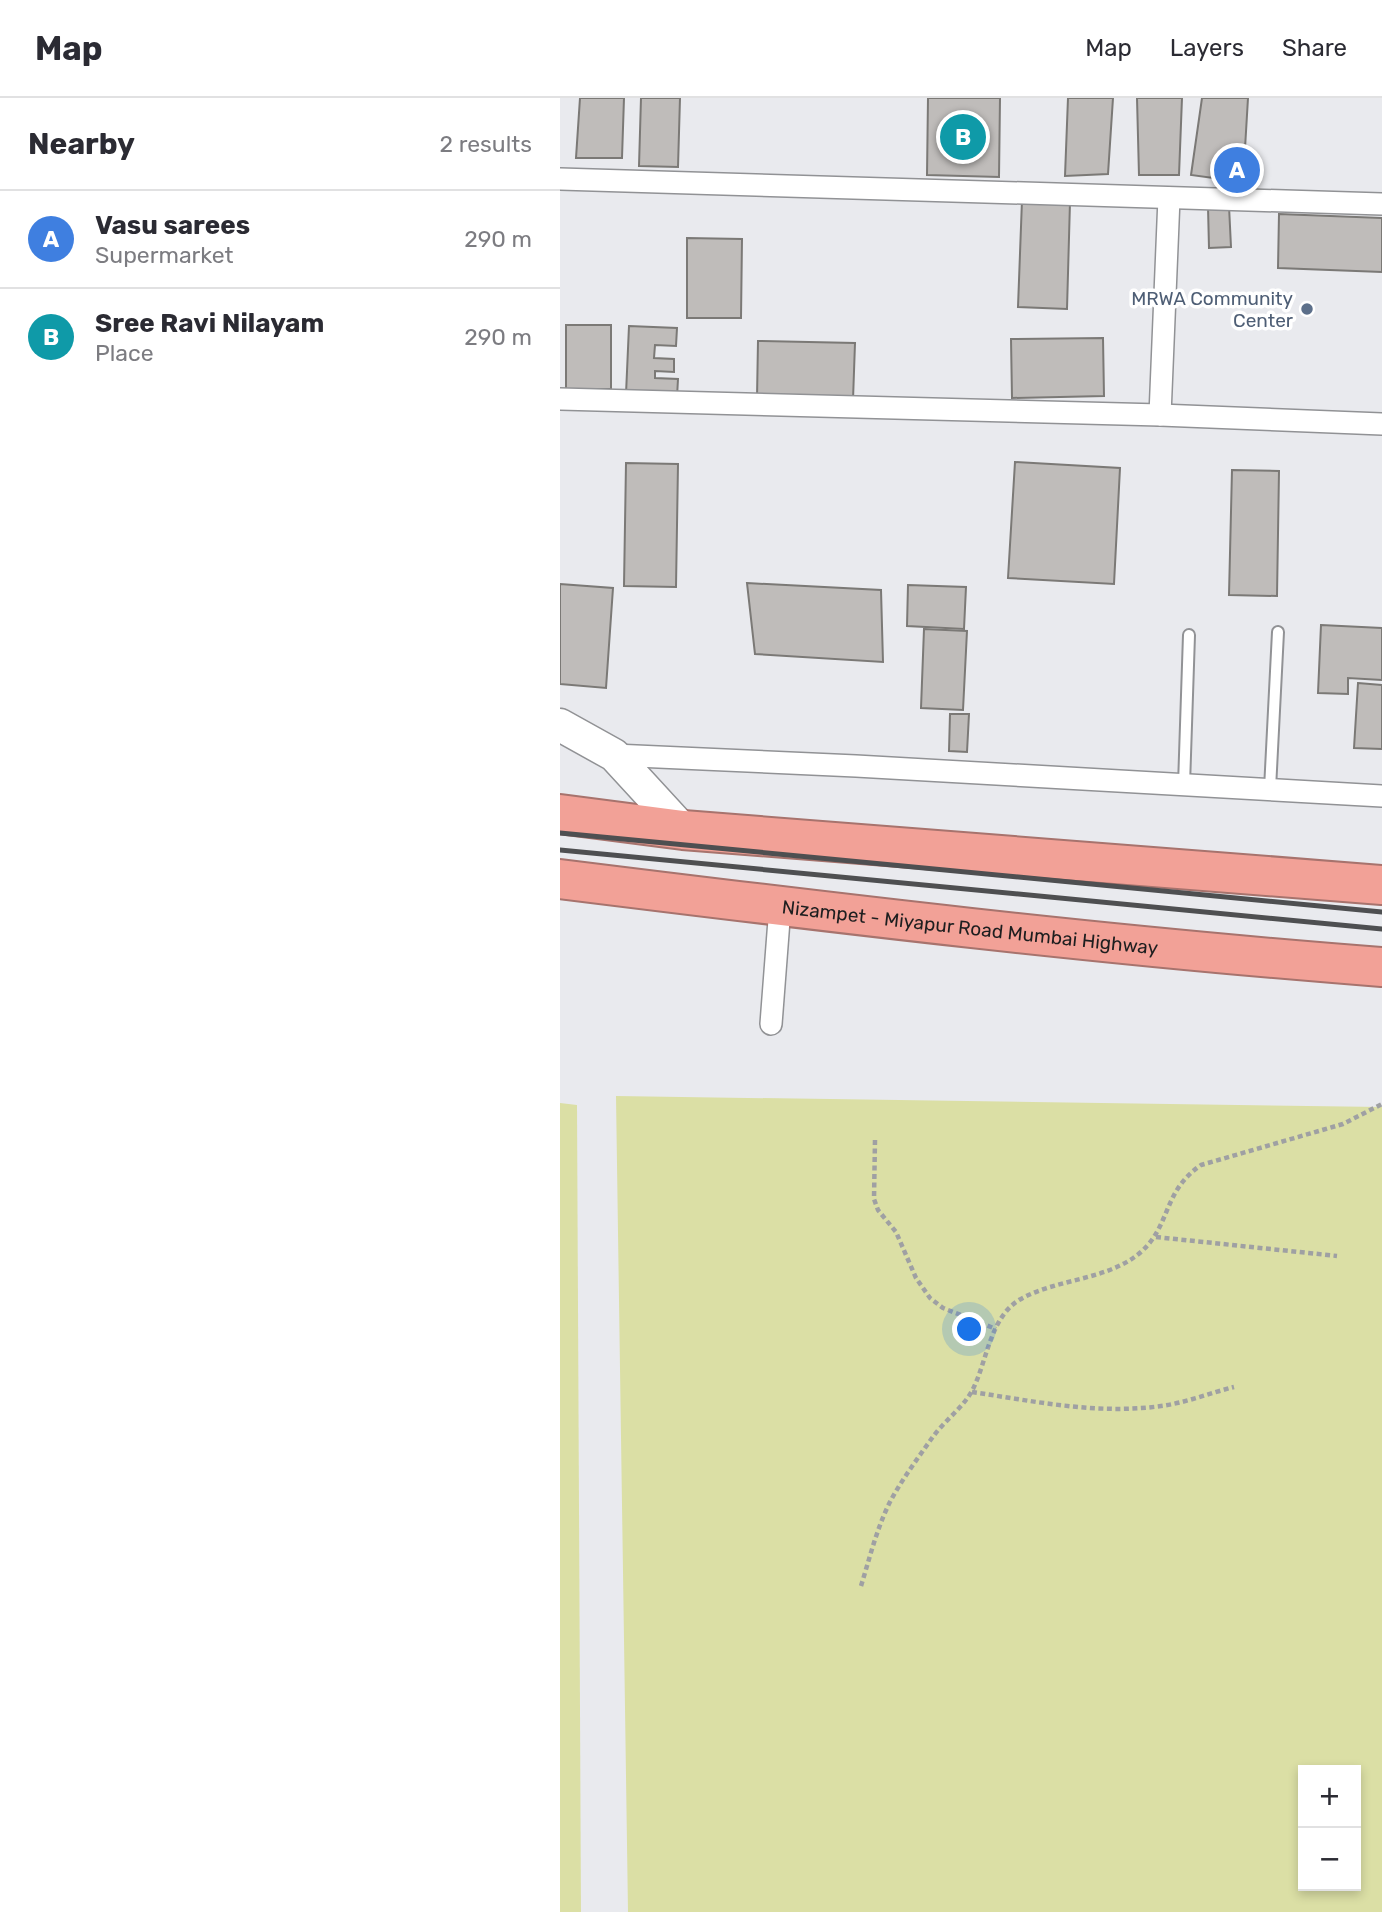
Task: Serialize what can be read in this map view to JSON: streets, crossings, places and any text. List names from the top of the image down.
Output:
{
  "streets": {
    "highway": ["Nizampet - Miyapur Road Mumbai Highway"]
  },
  "places": ["MRWA Community Center"],
  "page": {
    "header": "Map",
    "nav": ["Map", "Layers", "Share"],
    "heading": ["Nearby", "2 results"],
    "pins": ["B", "A"],
    "list": [
      {
        "mark": "A",
        "name": "Vasu sarees",
        "note": "Supermarket",
        "value": "290 m"
      },
      {
        "mark": "B",
        "name": "Sree Ravi Nilayam",
        "note": "Place",
        "value": "290 m"
      }
    ],
    "map_buttons": ["+", "−"]
  }
}
